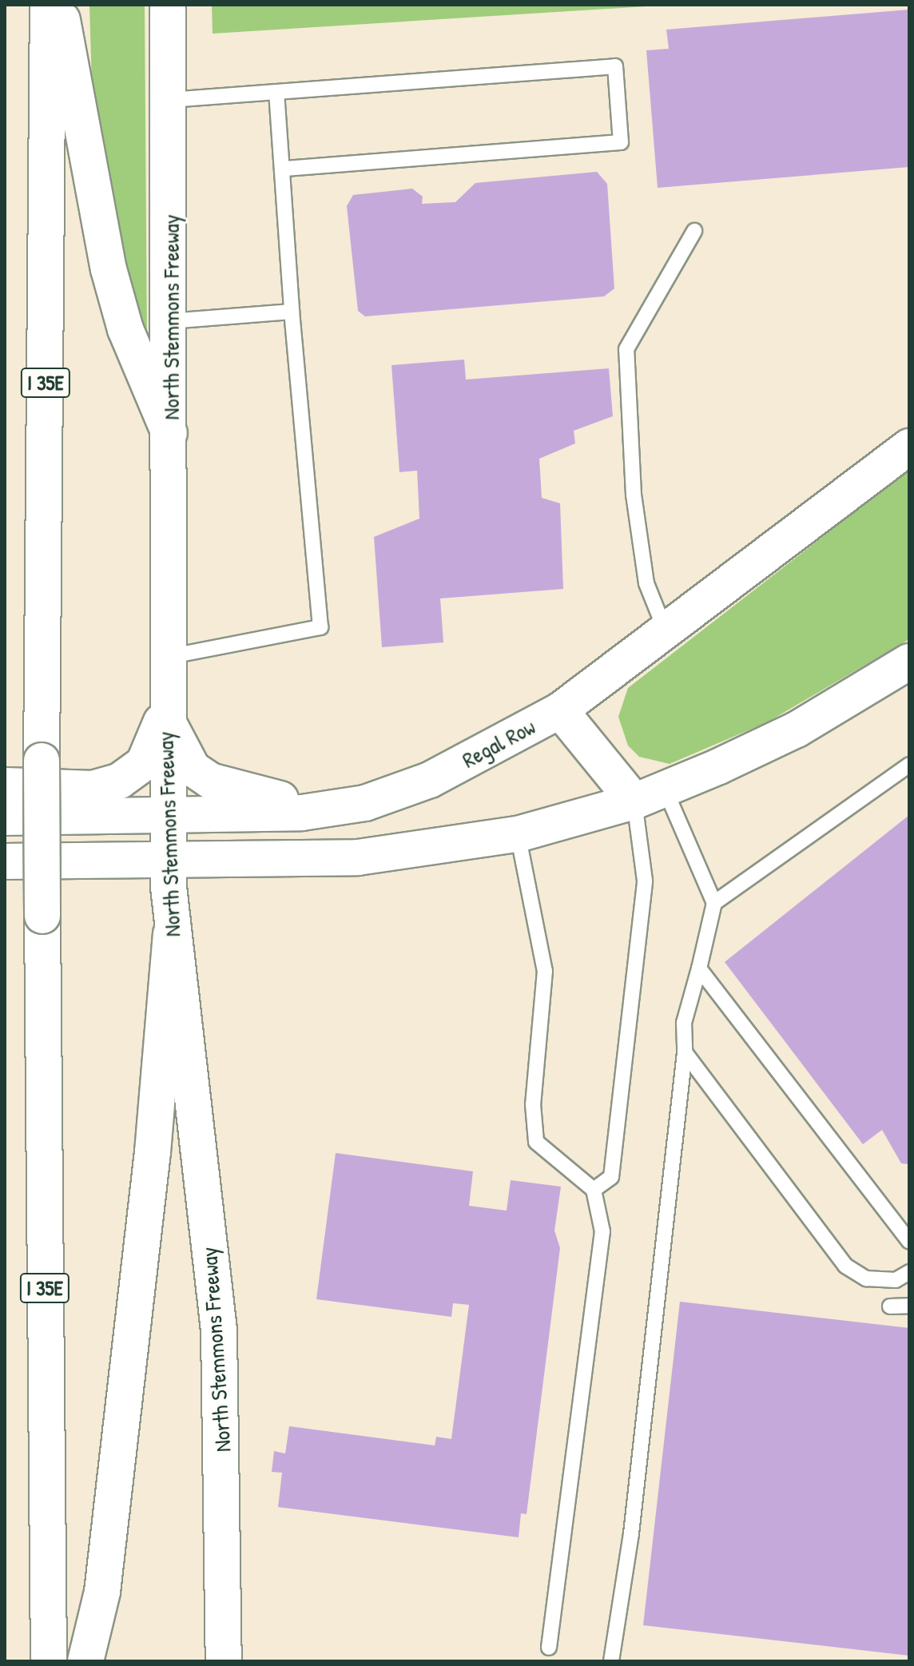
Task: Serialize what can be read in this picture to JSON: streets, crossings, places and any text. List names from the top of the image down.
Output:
{
  "streets": {
    "main road": ["North Stemmons Freeway", "I 35E", "Regal Row"]
  },
  "crossings": [
    ["North Stemmons Freeway", "Regal Row"]
  ]
}
